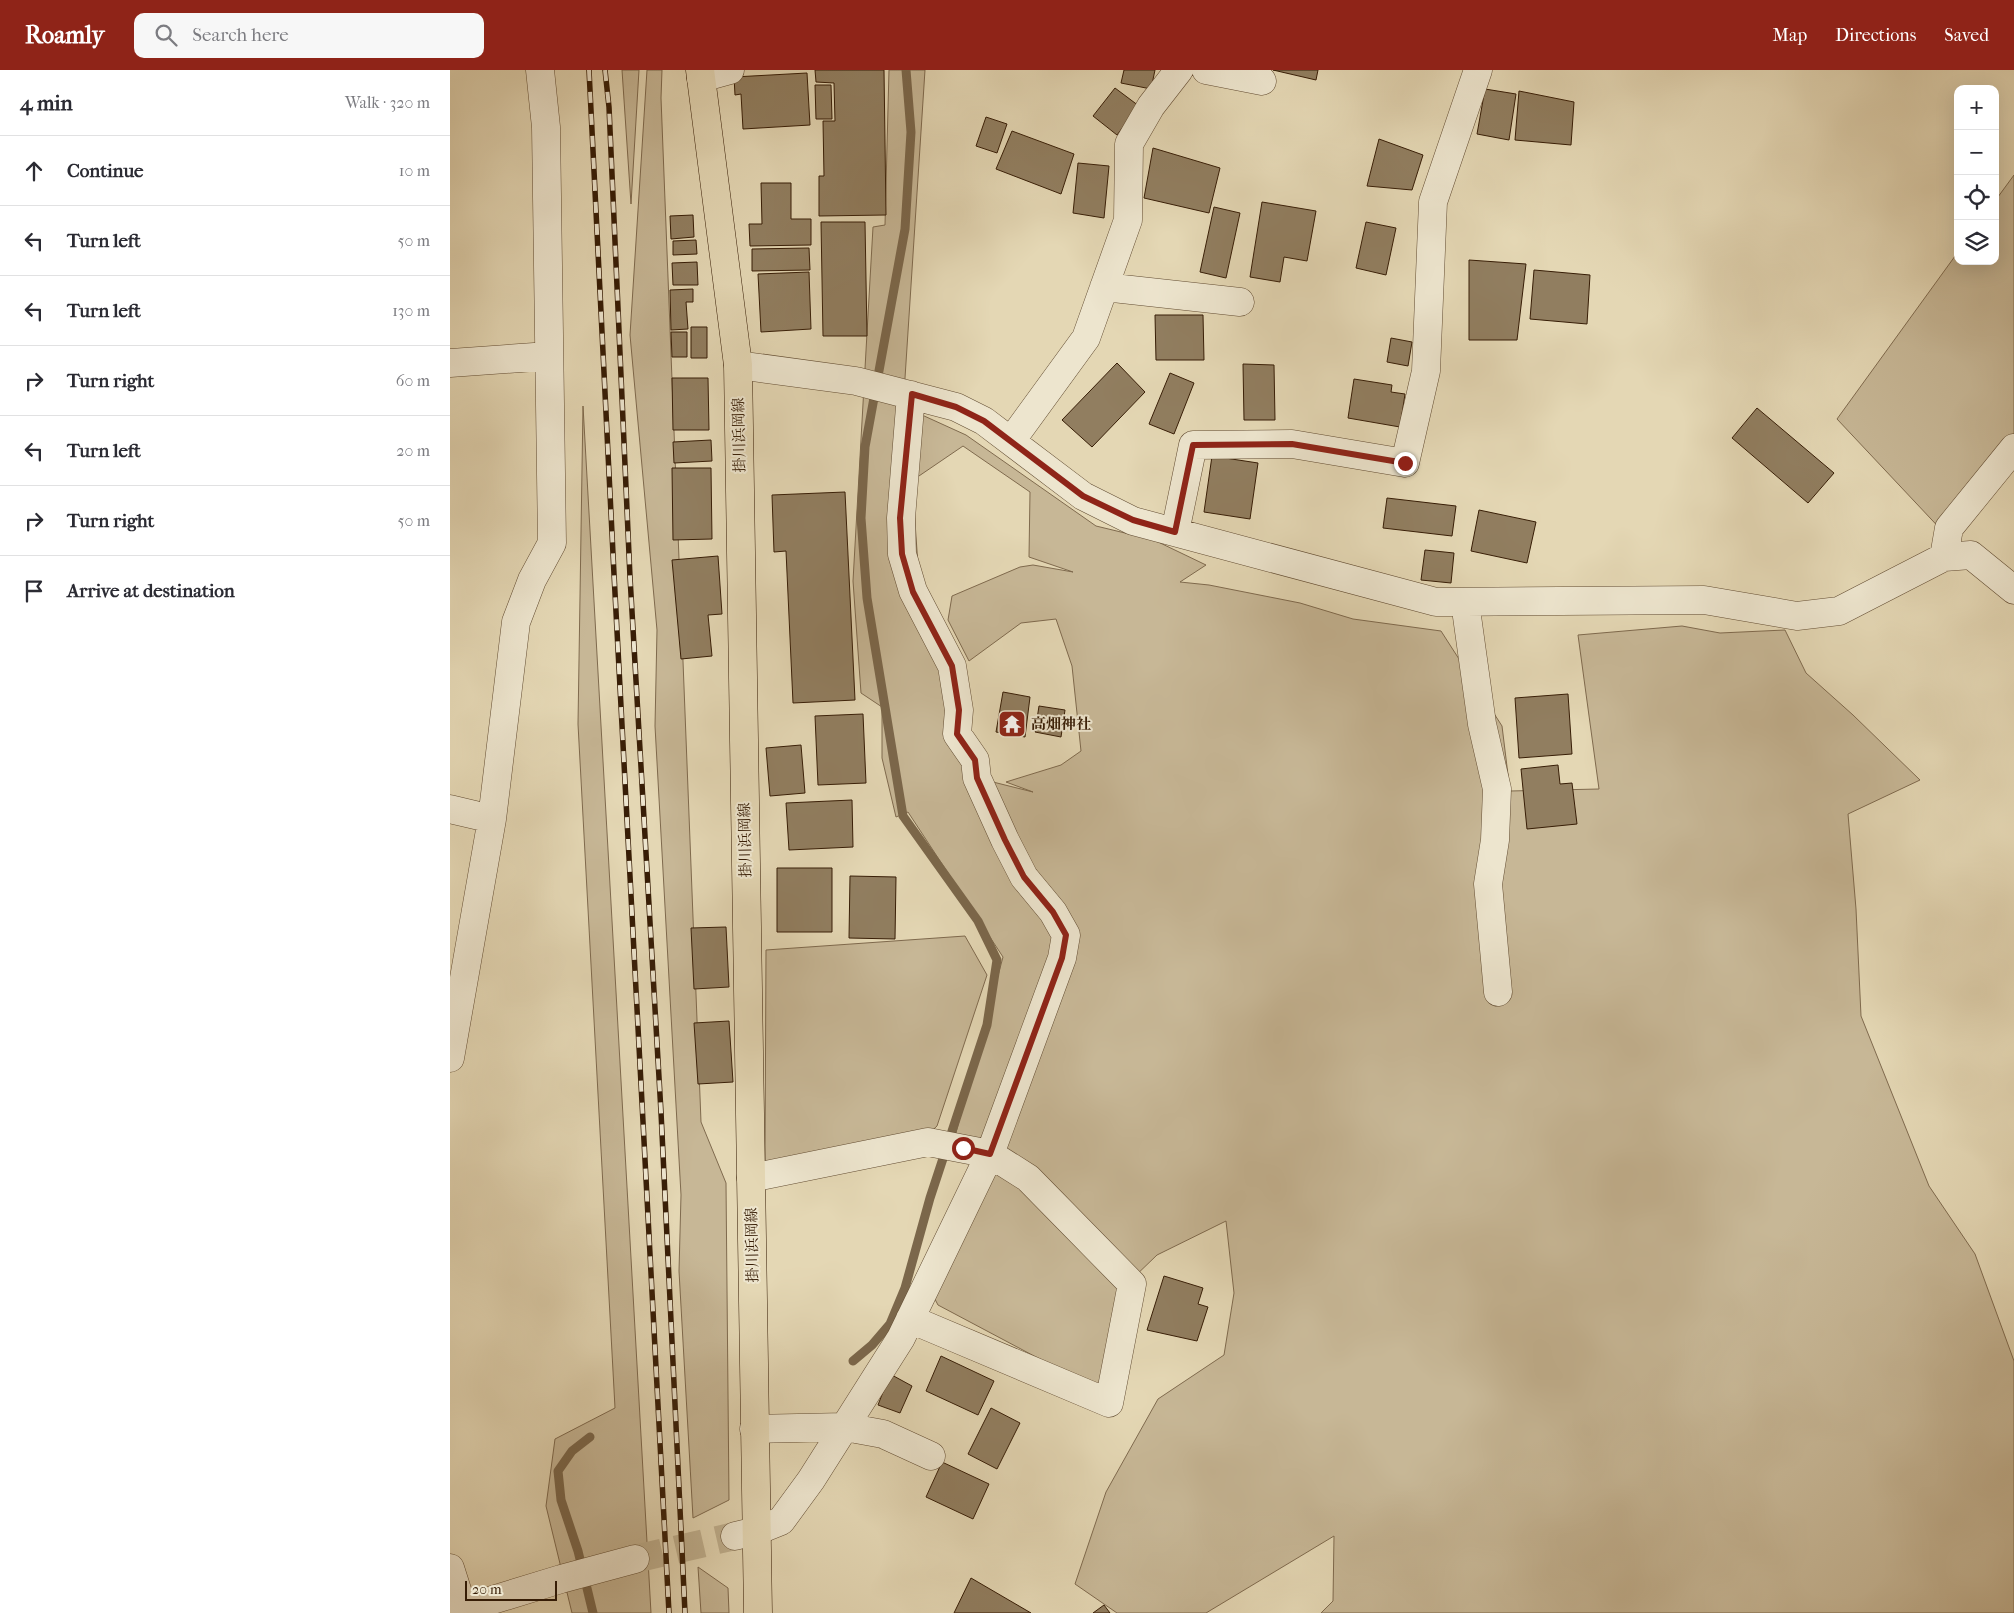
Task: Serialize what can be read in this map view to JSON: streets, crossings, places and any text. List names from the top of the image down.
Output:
{
  "streets": {
    "main road": ["掛川浜岡線"]
  },
  "places": {
    "temple": ["高畑神社"]
  },
  "scale_bar": "20 m",
  "page": {
    "header": "Roamly",
    "search": "Search here",
    "nav": ["Map", "Directions", "Saved"],
    "heading": ["4 min", "Walk · 320 m"],
    "map_buttons": ["+", "−"],
    "list": [
      ["Continue", "10 m"],
      ["Turn left", "50 m"],
      ["Turn left", "130 m"],
      ["Turn right", "60 m"],
      ["Turn left", "20 m"],
      ["Turn right", "50 m"],
      "Arrive at destination"
    ],
    "scale": "20 m"
  }
}
